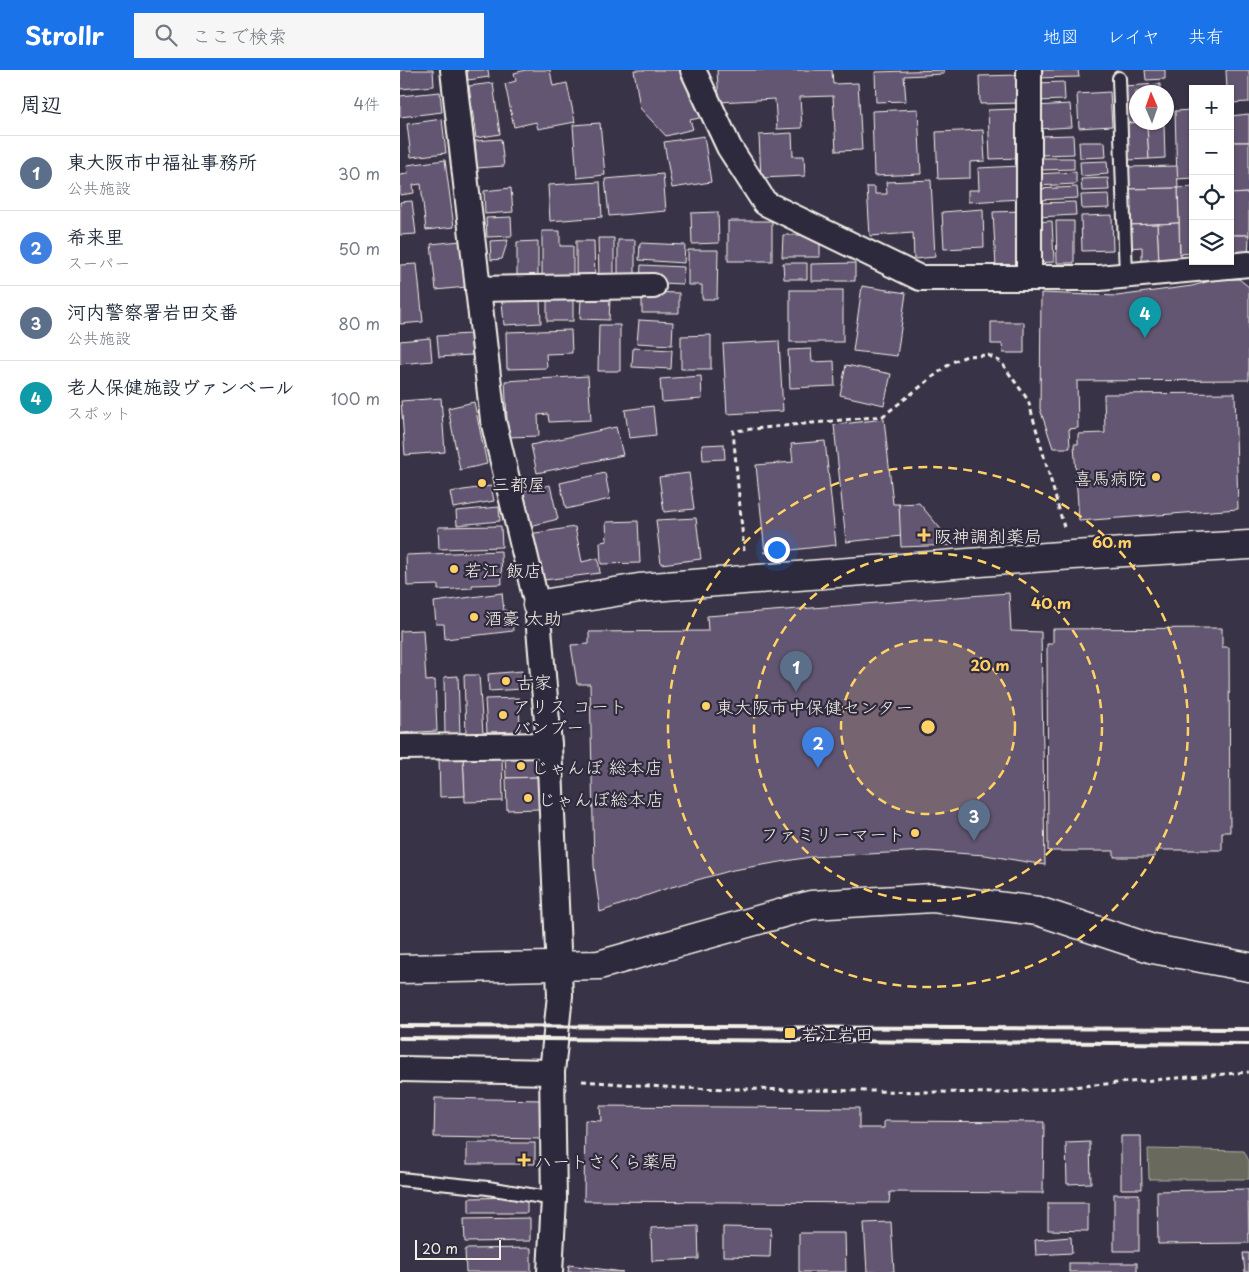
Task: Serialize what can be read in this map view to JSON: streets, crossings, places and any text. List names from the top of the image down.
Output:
{
  "places": {
    "other": [
      "喜馬病院",
      "三都屋",
      "若江 飯店",
      "酒豪 太助",
      "古家",
      "東大阪市中保健センター",
      "アリス コート バンブー",
      "じゃんぼ 総本店",
      "じゃんぼ総本店",
      "ファミリーマート"
    ],
    "health": ["阪神調剤薬局", "ハートさくら薬局"],
    "transit": ["若江岩田"]
  },
  "scale_bar": "20 m",
  "north": "top",
  "page": {
    "header": "Strollr",
    "search": "ここで検索",
    "nav": ["地図", "レイヤ", "共有"],
    "heading": ["周辺", "4件"],
    "map_buttons": ["+", "−"],
    "list": [
      {
        "mark": "1",
        "name": "東大阪市中福祉事務所",
        "note": "公共施設",
        "value": "30 m"
      },
      {
        "mark": "2",
        "name": "希来里",
        "note": "スーパー",
        "value": "50 m"
      },
      {
        "mark": "3",
        "name": "河内警察署岩田交番",
        "note": "公共施設",
        "value": "80 m"
      },
      {
        "mark": "4",
        "name": "老人保健施設ヴァンベール",
        "note": "スポット",
        "value": "100 m"
      }
    ],
    "pins": [
      "4",
      "1",
      "2",
      "3"
    ],
    "scale": "20 m"
  },
  "rings": ["60 m", "40 m", "20 m"]
}
